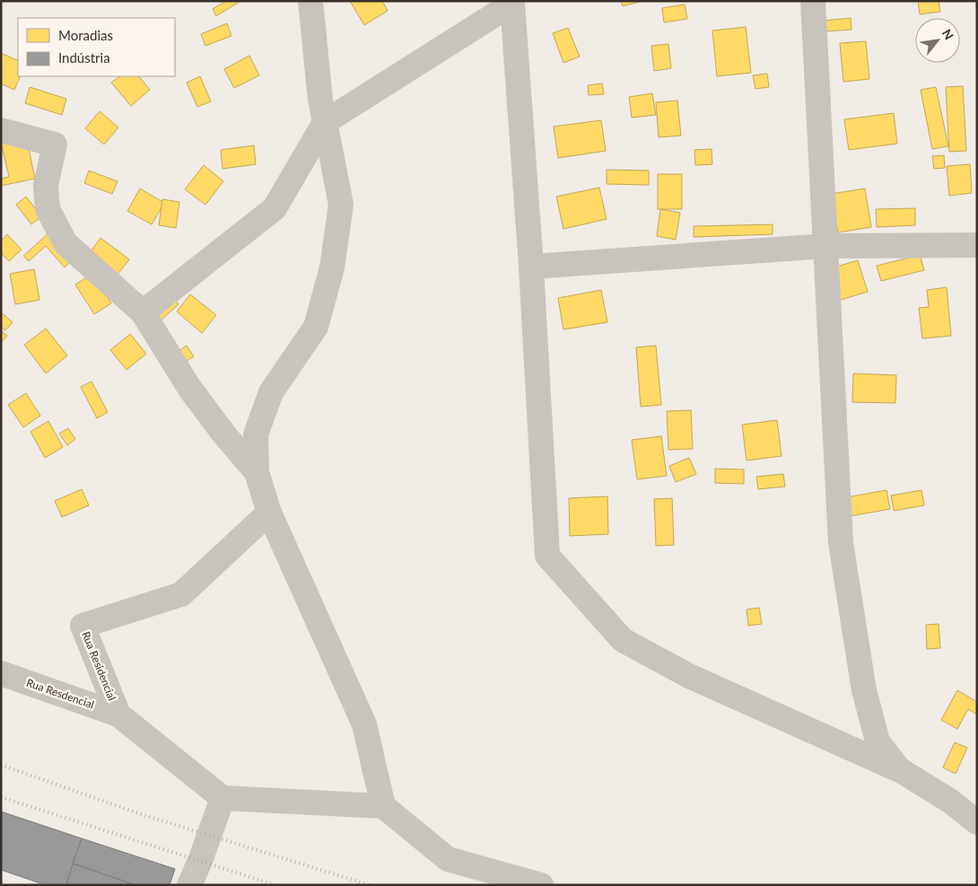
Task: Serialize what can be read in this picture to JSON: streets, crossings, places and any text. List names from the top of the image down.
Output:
{
  "streets": {
    "street": ["Rua Residencial", "Rua Resdencial"]
  },
  "crossings": [
    ["Rua Residencial", "Rua Resdencial"]
  ],
  "legend": ["Moradias", "Indústria"],
  "north": "top right"
}
